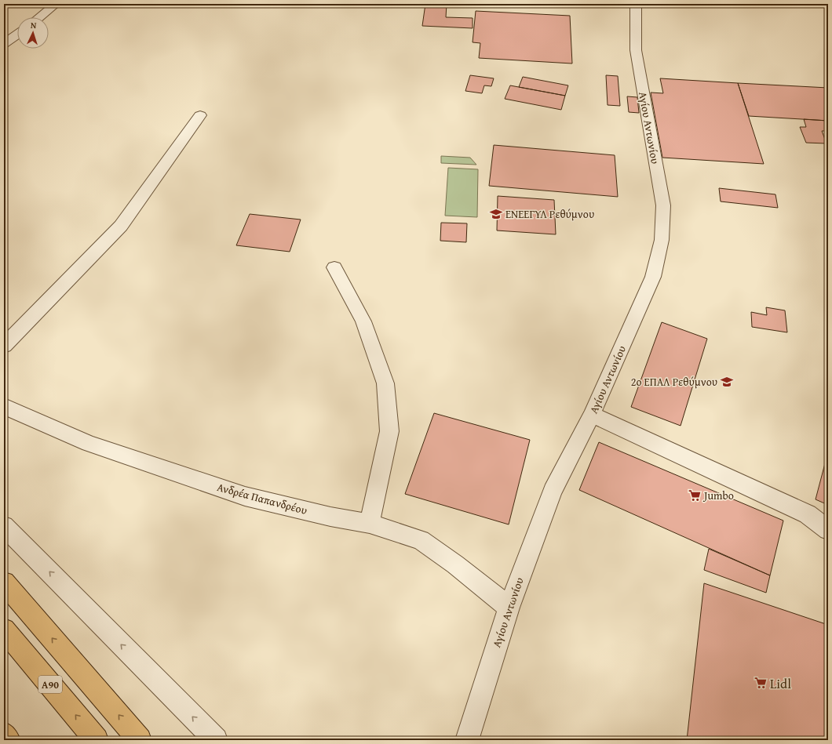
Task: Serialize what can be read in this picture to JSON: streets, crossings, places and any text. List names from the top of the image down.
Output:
{
  "streets": {
    "highway": ["Α90"],
    "street": ["Αγίου Αντωνίου", "Ανδρέα Παπανδρέου"]
  },
  "crossings": [
    ["Αγίου Αντωνίου", "Ανδρέα Παπανδρέου"]
  ],
  "places": {
    "school or university": ["ΕΝΕΕΓΥΛ Ρεθύμνου", "2ο ΕΠΑΛ Ρεθύμνου"],
    "supermarket": ["Jumbo", "Lidl"]
  },
  "north": "top"
}
